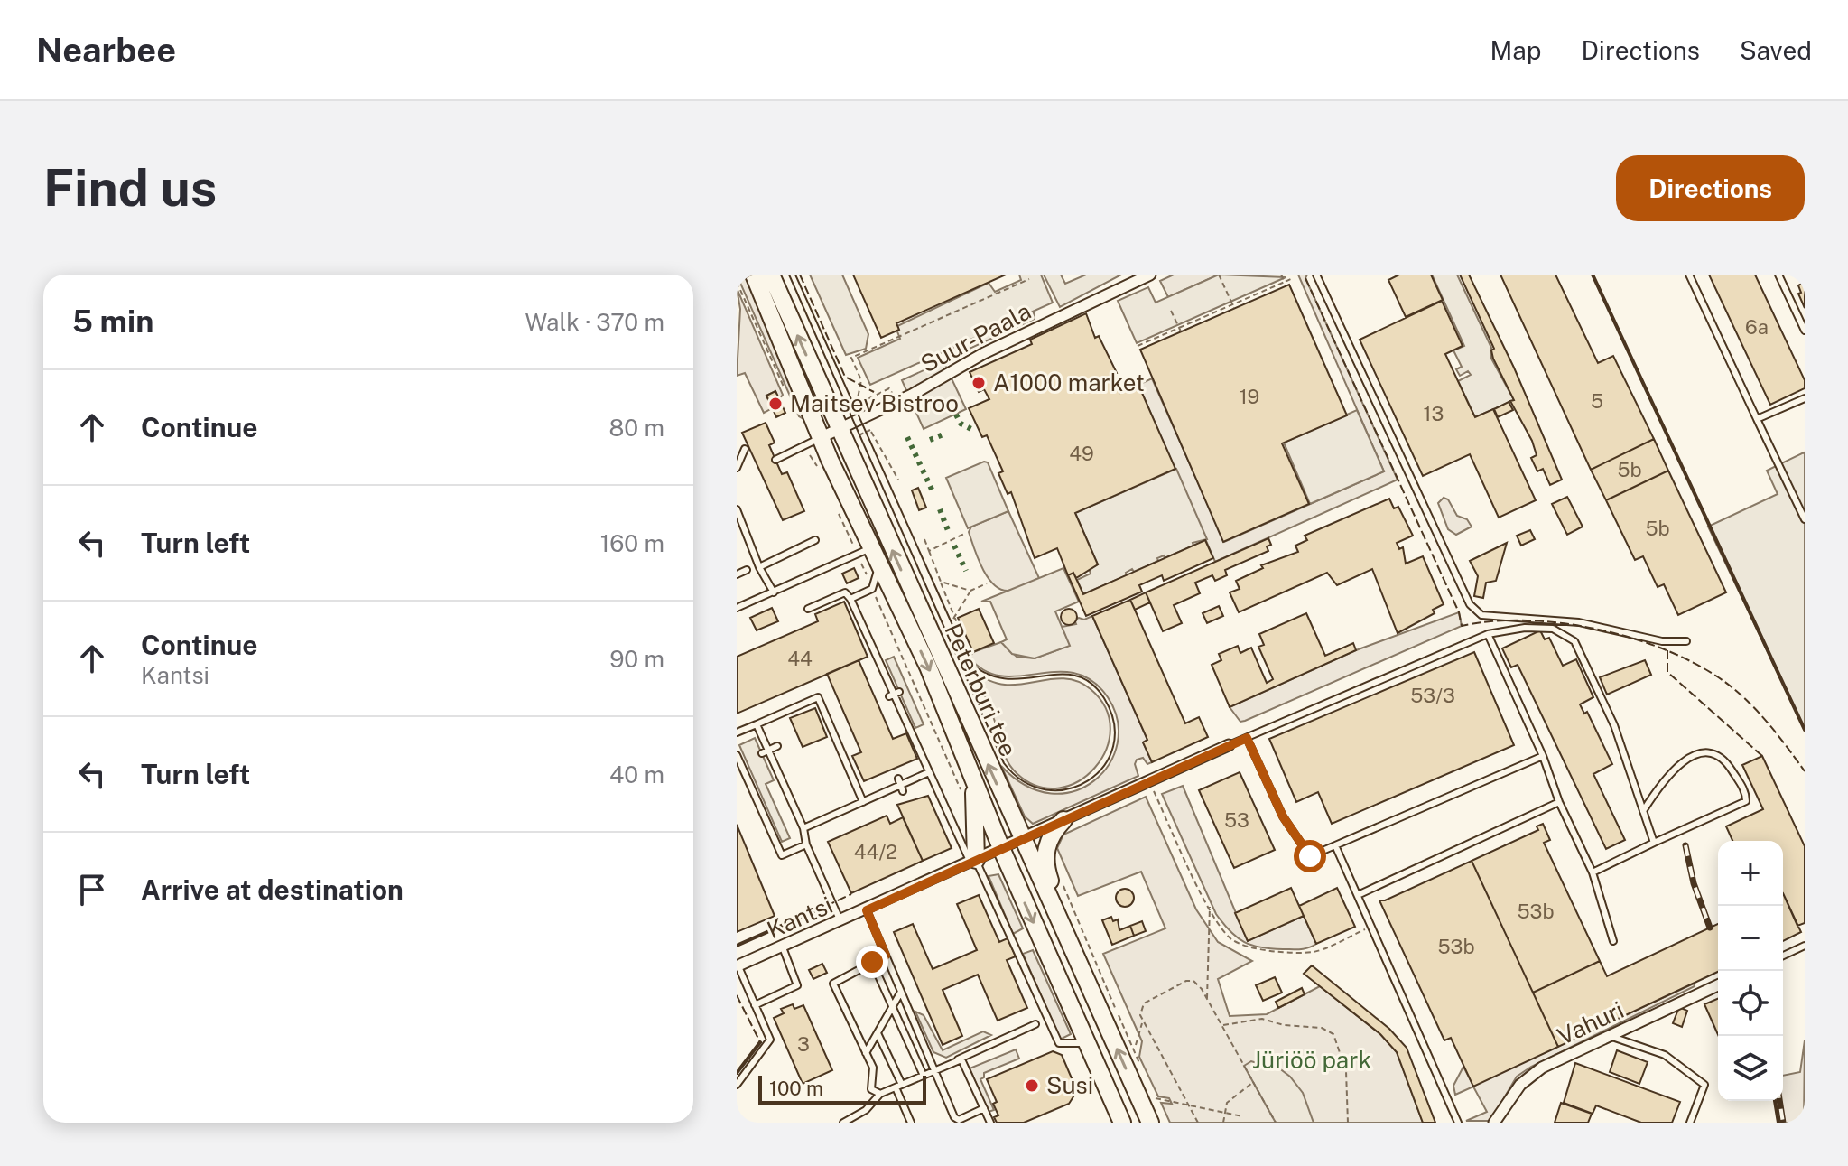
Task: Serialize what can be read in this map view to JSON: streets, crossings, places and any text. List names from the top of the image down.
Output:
{
  "streets": {
    "highway": ["Peterburi tee"],
    "street": ["Suur-Paala", "Kantsi", "Vahuri"]
  },
  "crossings": [
    ["Suur-Paala", "Peterburi tee"],
    ["Peterburi tee", "Kantsi"]
  ],
  "parks": ["Jüriöö park"],
  "places": ["A1000 market", "Maitsev Bistroo", "Susi"],
  "house_numbers": [
    "6a",
    "19",
    "5",
    "13",
    "49",
    "5b",
    "5b",
    "44",
    "53/3",
    "53",
    "44/2",
    "53b",
    "53b",
    "3"
  ],
  "scale_bar": "100 m",
  "page": {
    "header": "Nearbee",
    "nav": ["Map", "Directions", "Saved"],
    "buttons": "Directions",
    "title": "Find us",
    "heading": ["5 min", "Walk · 370 m"],
    "list": [
      ["Continue", "80 m"],
      ["Turn left", "160 m"],
      ["Continue", "Kantsi", "90 m"],
      ["Turn left", "40 m"],
      "Arrive at destination"
    ],
    "map_buttons": ["+", "−"],
    "scale": "100 m"
  }
}
